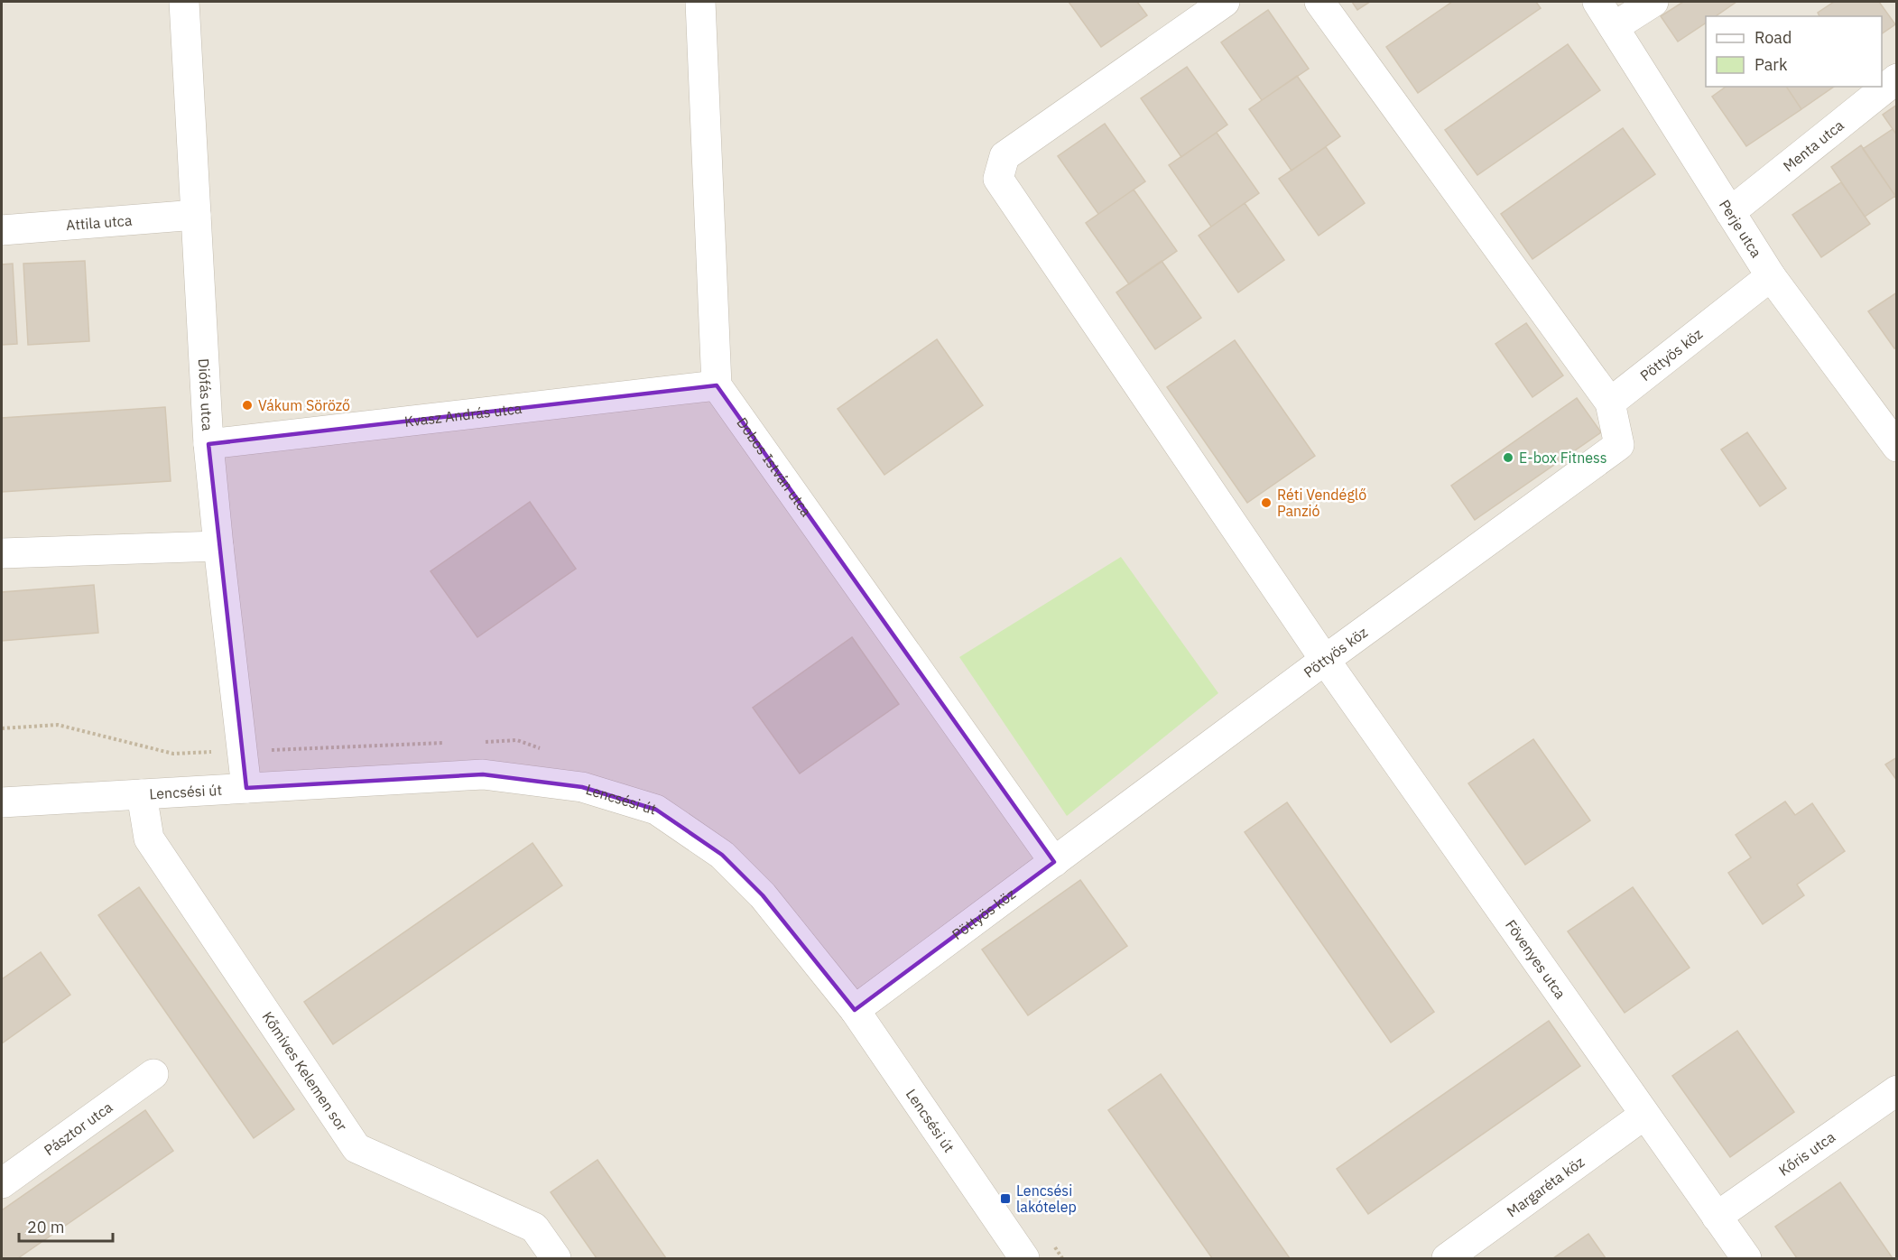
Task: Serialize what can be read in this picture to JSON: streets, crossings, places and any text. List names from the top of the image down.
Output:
{
  "streets": {
    "street": [
      "Menta utca",
      "Attila utca",
      "Perje utca",
      "Pöttyös köz",
      "Diófás utca",
      "Kvasz András utca",
      "Dobos István utca",
      "Lencsési út",
      "Fövenyes utca",
      "Kőmíves Kelemen sor",
      "Pásztor utca",
      "Kőris utca",
      "Margaréta köz"
    ]
  },
  "crossings": [
    ["Menta utca", "Perje utca"],
    ["Attila utca", "Diófás utca"],
    ["Perje utca", "Pöttyös köz"],
    ["Pöttyös köz", "Dobos István utca"],
    ["Pöttyös köz", "Lencsési út"],
    ["Pöttyös köz", "Fövenyes utca"],
    ["Diófás utca", "Kvasz András utca"],
    ["Diófás utca", "Lencsési út"],
    ["Kvasz András utca", "Dobos István utca"],
    ["Lencsési út", "Kőmíves Kelemen sor"],
    ["Fövenyes utca", "Kőris utca"],
    ["Fövenyes utca", "Margaréta köz"]
  ],
  "places": {
    "other": ["Vákum Söröző", "E-box Fitness", "Réti Vendéglő Panzió"],
    "transit": ["Lencsési lakótelep"]
  },
  "legend": ["Road", "Park"],
  "scale_bar": "20 m"
}
